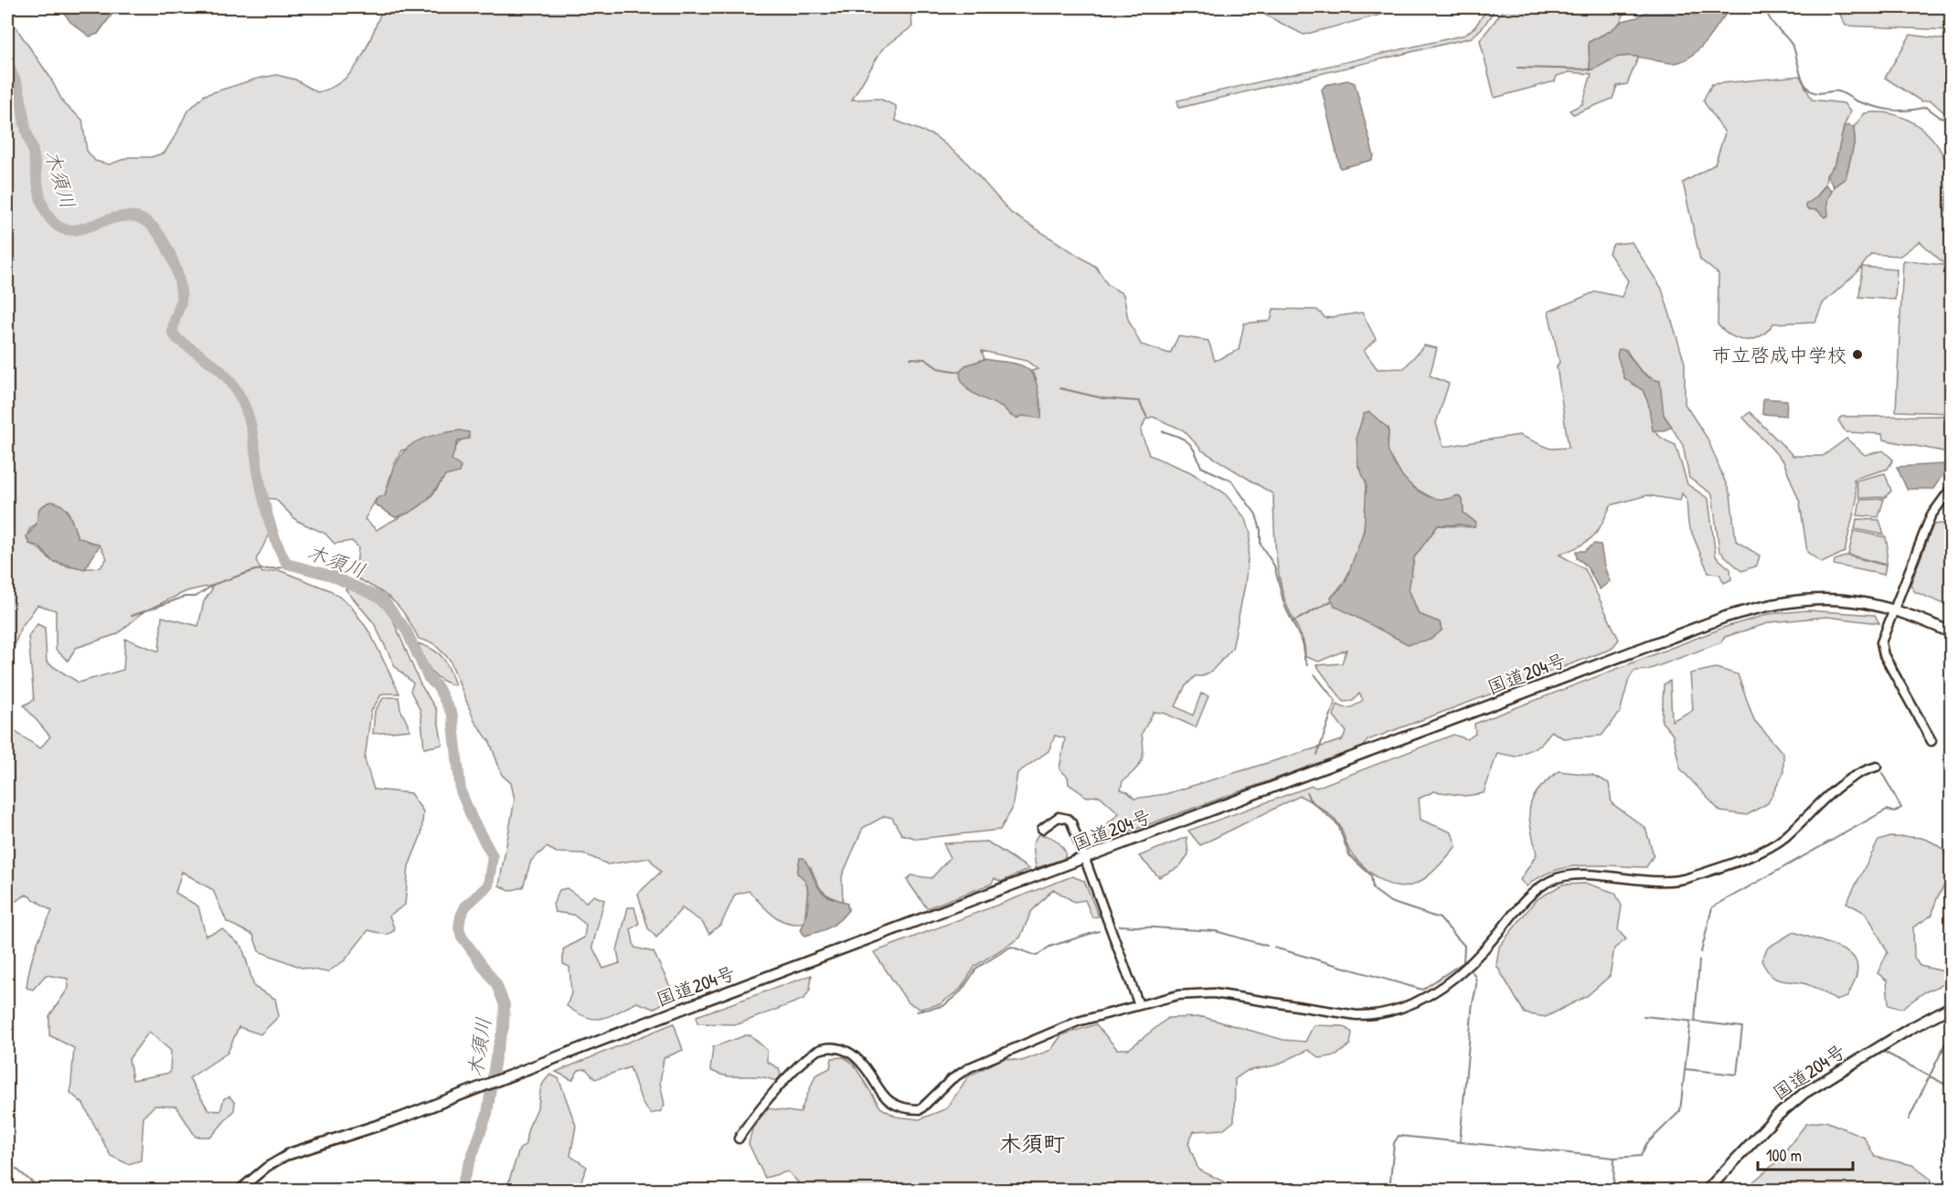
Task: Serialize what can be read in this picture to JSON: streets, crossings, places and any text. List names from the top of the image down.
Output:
{
  "streets": {
    "highway": ["国道204号"]
  },
  "districts": ["木須町"],
  "water": ["木須川"],
  "places": ["市立啓成中学校"],
  "scale_bar": "100 m"
}
